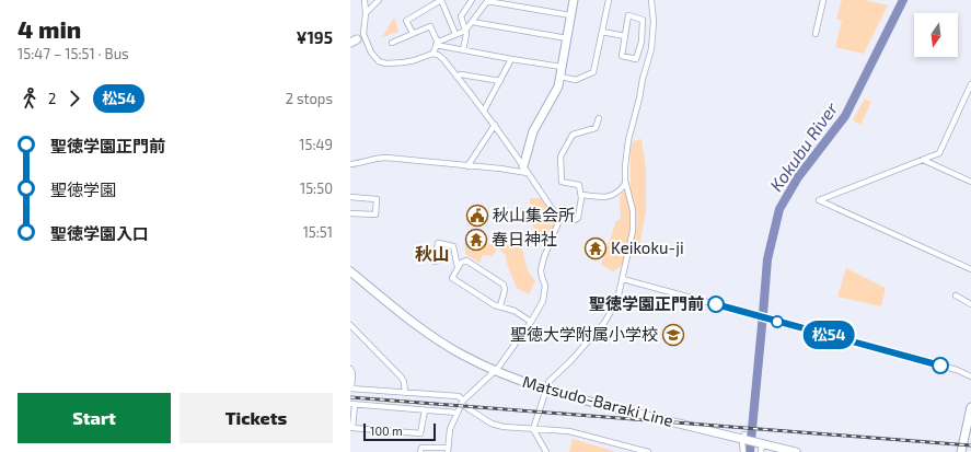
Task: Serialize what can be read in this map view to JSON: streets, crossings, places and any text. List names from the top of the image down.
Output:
{
  "streets": {
    "main road": ["Matsudo-Baraki Line"]
  },
  "districts": ["秋山"],
  "water": ["Kokubu River"],
  "places": {
    "public building": ["秋山集会所"],
    "temple": ["春日神社", "Keikoku-ji"],
    "other": ["聖徳学園正門前"],
    "school or university": ["聖徳大学附属小学校"]
  },
  "lines": ["bus line 松54"],
  "scale_bar": "100 m",
  "north": "bottom",
  "page": {
    "heading": ["4 min", "15:47 – 15:51 · Bus", "¥195"],
    "on_map": "松54",
    "legs": ["2", "松54", "2 stops"],
    "list": [
      {
        "name": "聖徳学園正門前",
        "value": "15:49"
      },
      {
        "name": "聖徳学園",
        "value": "15:50"
      },
      {
        "name": "聖徳学園入口",
        "value": "15:51"
      }
    ],
    "buttons": ["Start", "Tickets"],
    "scale": "100 m"
  }
}
